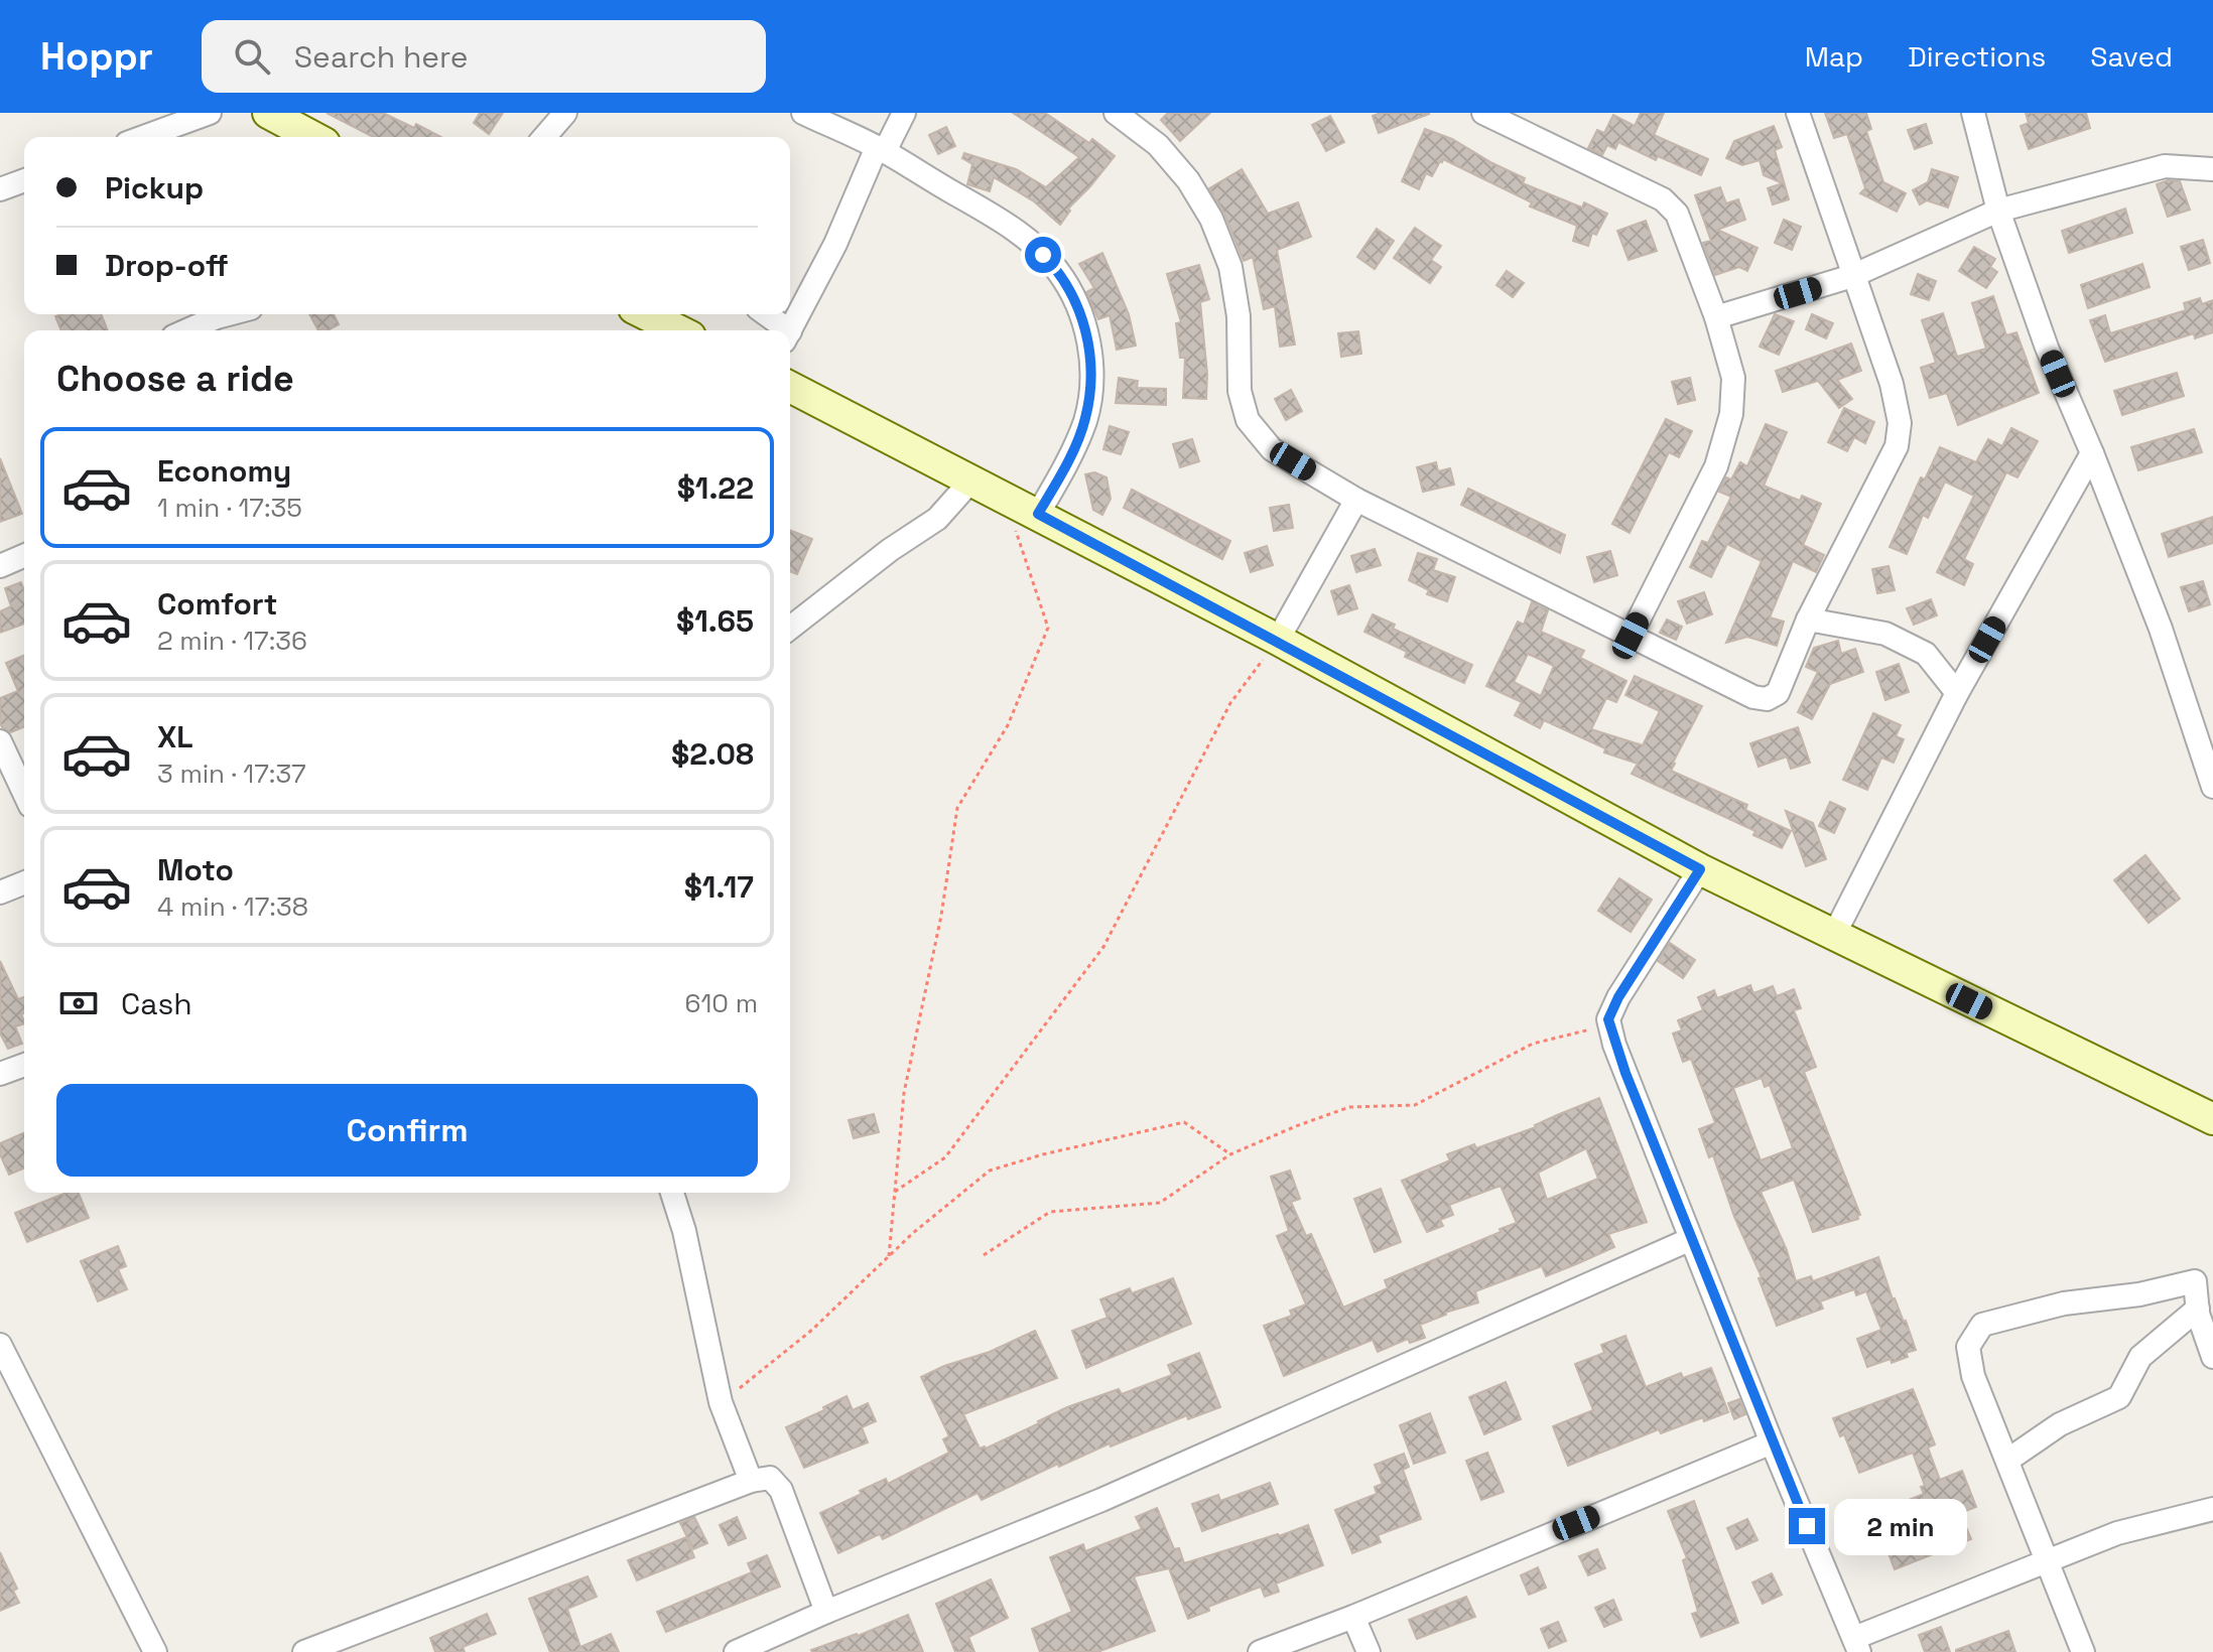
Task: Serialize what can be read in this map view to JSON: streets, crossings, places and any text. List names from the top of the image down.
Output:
{
  "page": {
    "header": "Hoppr",
    "search": "Search here",
    "nav": ["Map", "Directions", "Saved"],
    "banner": ["Pickup", "Drop-off"],
    "heading": "Choose a ride",
    "list": [
      {
        "name": "Economy",
        "note": "1 min · 17:35",
        "value": "$1.22"
      },
      {
        "name": "Comfort",
        "note": "2 min · 17:36",
        "value": "$1.65"
      },
      {
        "name": "XL",
        "note": "3 min · 17:37",
        "value": "$2.08"
      },
      {
        "name": "Moto",
        "note": "4 min · 17:38",
        "value": "$1.17"
      }
    ],
    "pay": ["Cash", "610 m"],
    "buttons": "Confirm",
    "bubble": "2 min"
  }
}
